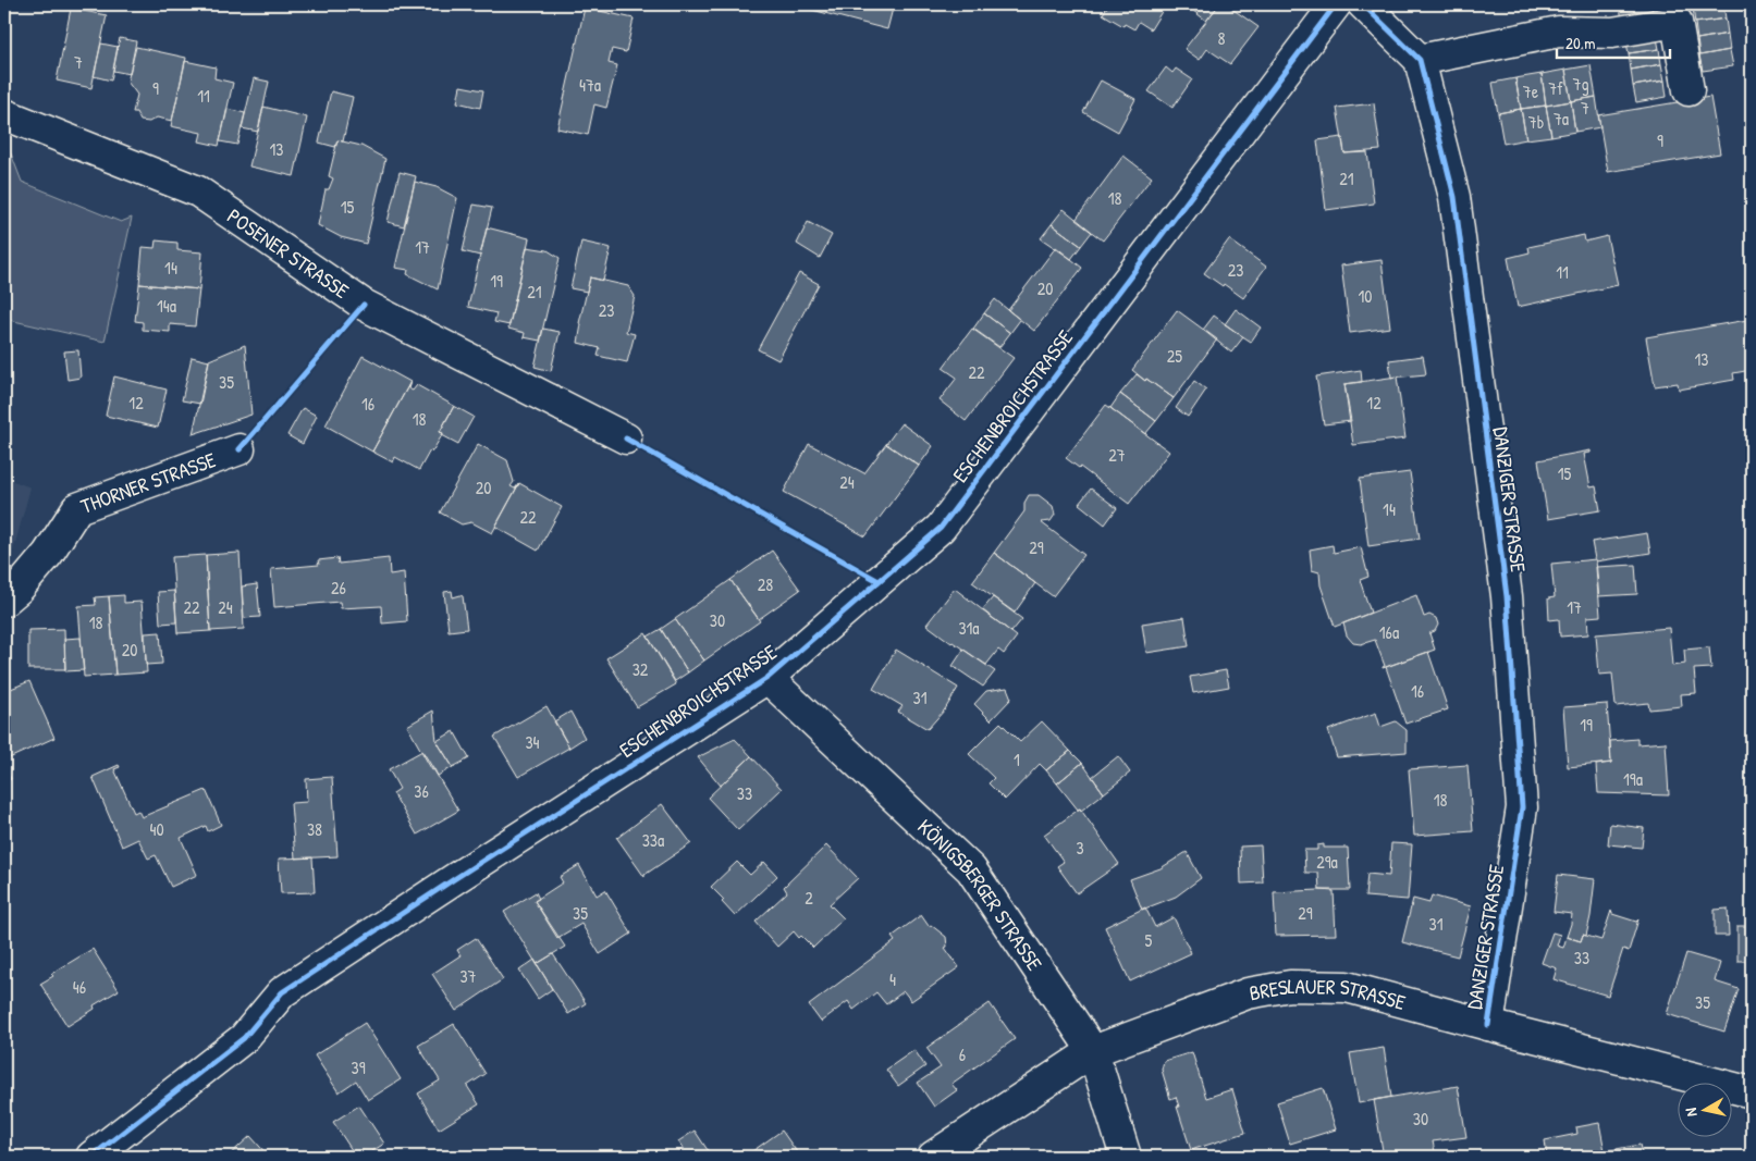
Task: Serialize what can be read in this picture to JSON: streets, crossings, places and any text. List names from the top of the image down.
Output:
{
  "streets": {
    "street": [
      "POSENER STRASSE",
      "ESCHENBROICHSTRASSE",
      "THORNER STRASSE",
      "DANZIGER STRASSE",
      "KÖNIGSBERGER STRASSE",
      "BRESLAUER STRASSE"
    ]
  },
  "crossings": [
    ["ESCHENBROICHSTRASSE", "KÖNIGSBERGER STRASSE"],
    ["DANZIGER STRASSE", "BRESLAUER STRASSE"],
    ["KÖNIGSBERGER STRASSE", "BRESLAUER STRASSE"]
  ],
  "house_numbers": [
    "8",
    "7",
    "7g",
    "47a",
    "9",
    "7f",
    "7e",
    "11",
    "7",
    "7a",
    "7b",
    "9",
    "13",
    "21",
    "18",
    "15",
    "17",
    "14",
    "23",
    "11",
    "19",
    "20",
    "21",
    "10",
    "14a",
    "23",
    "25",
    "13",
    "22",
    "35",
    "12",
    "12",
    "16",
    "18",
    "27",
    "15",
    "24",
    "20",
    "14",
    "22",
    "29",
    "28",
    "26",
    "22",
    "24",
    "17",
    "30",
    "18",
    "31a",
    "16a",
    "20",
    "32",
    "16",
    "31",
    "19",
    "34",
    "1",
    "19a",
    "36",
    "33",
    "18",
    "40",
    "38",
    "33a",
    "3",
    "29a",
    "2",
    "35",
    "29",
    "31",
    "5",
    "33",
    "37",
    "4",
    "46",
    "35",
    "6",
    "39",
    "30"
  ],
  "scale_bar": "20 m",
  "north": "left"
}
